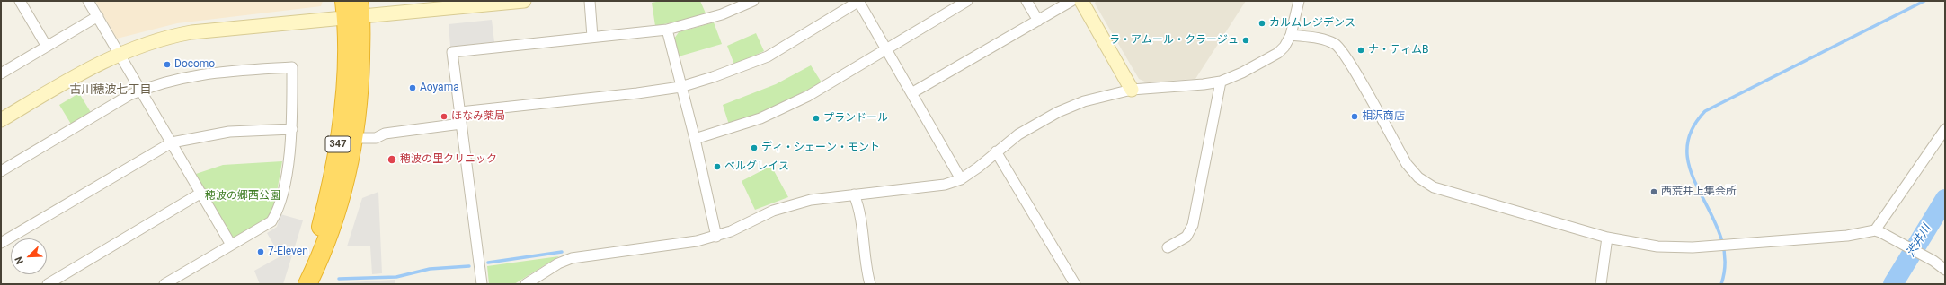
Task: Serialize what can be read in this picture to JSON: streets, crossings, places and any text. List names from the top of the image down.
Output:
{
  "streets": {
    "highway": ["347"]
  },
  "districts": ["古川穂波七丁目"],
  "water": ["渋井川"],
  "parks": ["穂波の郷西公園"],
  "places": [
    "カルムレジデンス",
    "ラ・アムール・クラージュ",
    "ナ・ティムB",
    "Docomo",
    "Aoyama",
    "ほなみ薬局",
    "相沢商店",
    "プランドール",
    "ディ・シェーン・モント",
    "穂波の里クリニック",
    "ベルグレイス",
    "西荒井上集会所",
    "7-Eleven"
  ],
  "north": "bottom left"
}
